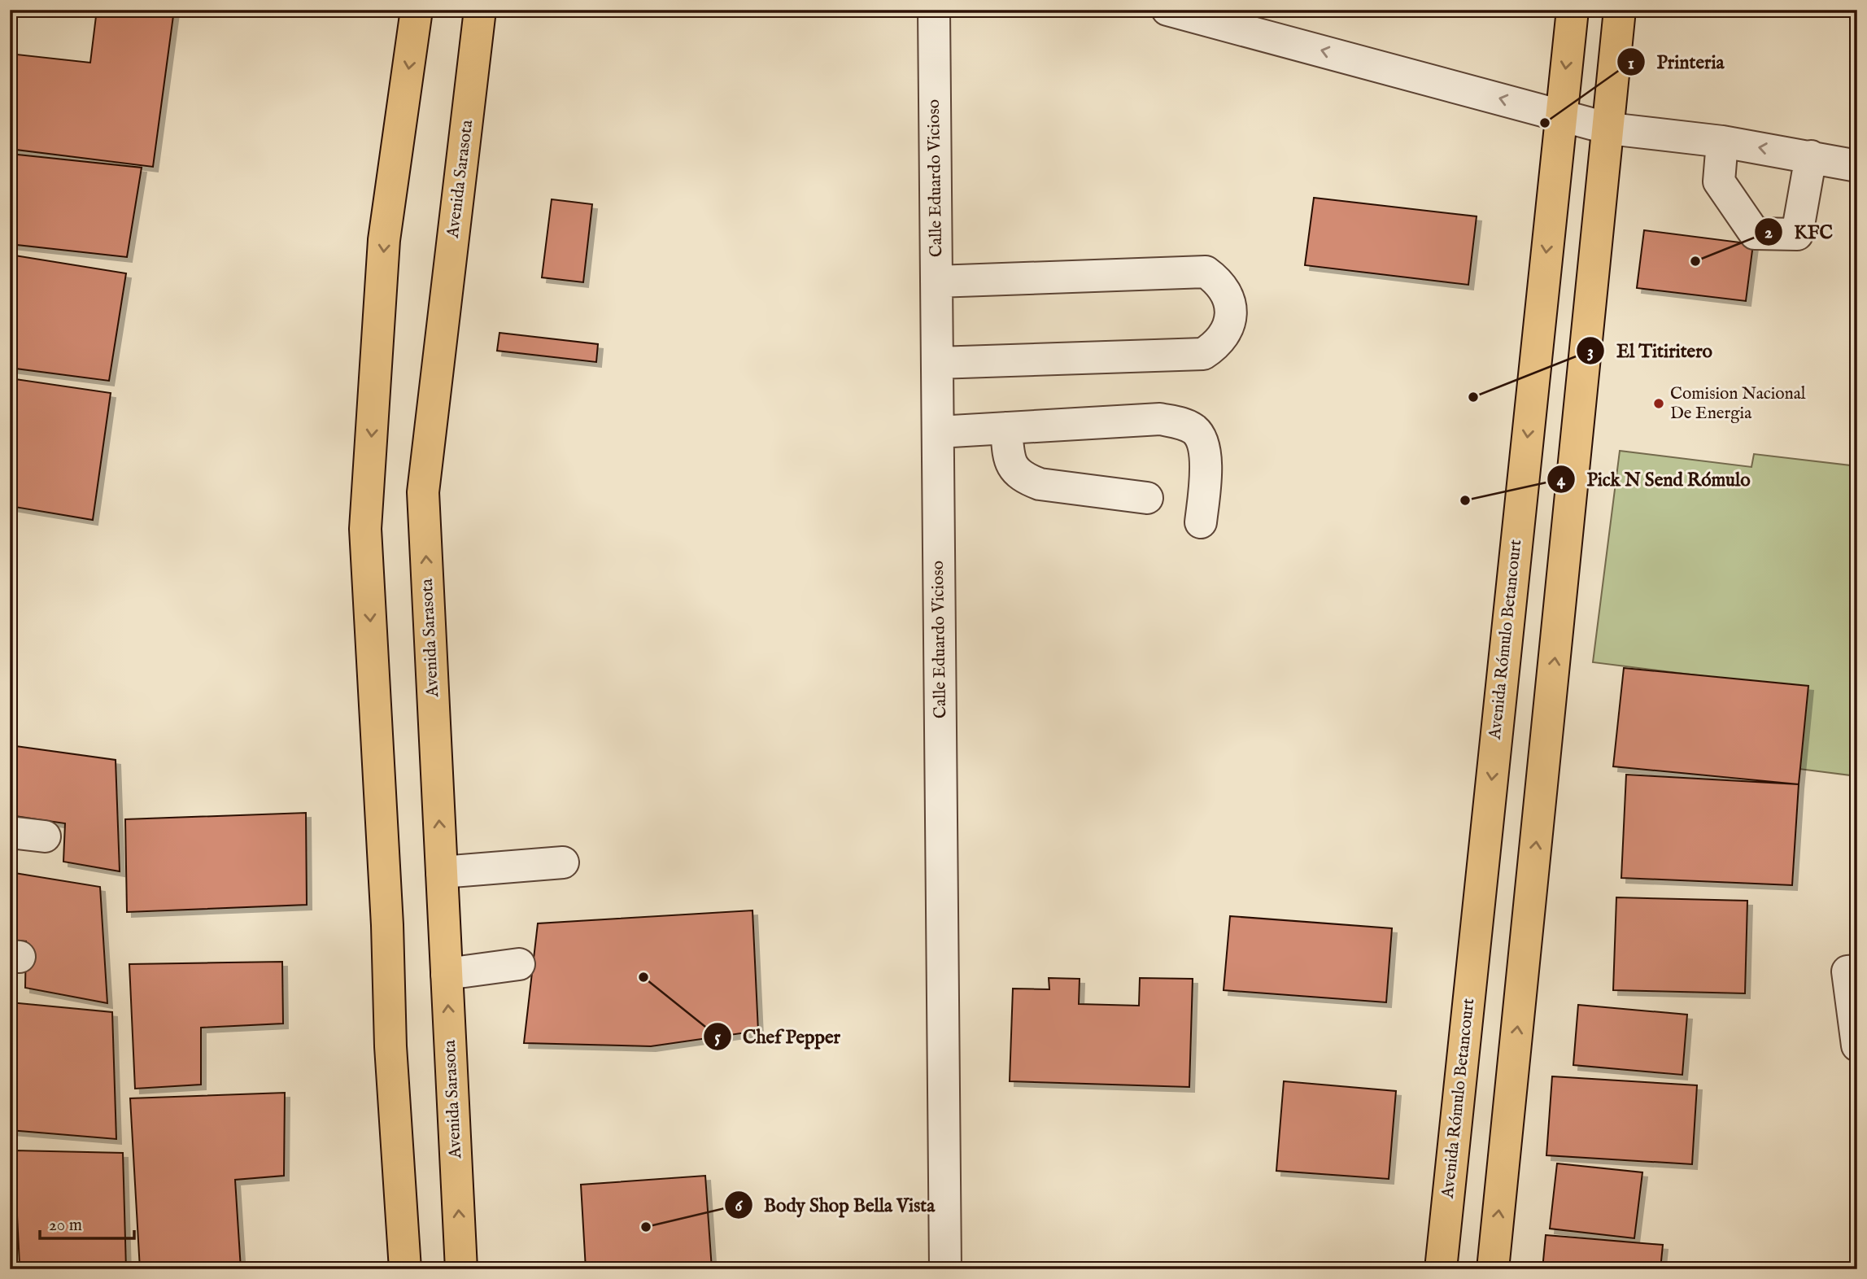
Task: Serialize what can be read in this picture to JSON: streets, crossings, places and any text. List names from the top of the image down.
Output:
{
  "streets": {
    "main road": ["Avenida Sarasota", "Avenida Rómulo Betancourt"],
    "street": ["Calle Eduardo Vicioso"]
  },
  "places": [
    "Printeria",
    "KFC",
    "El Titiritero",
    "Comision Nacional De Energia",
    "Pick N Send Rómulo",
    "Chef Pepper",
    "Body Shop Bella Vista"
  ],
  "scale_bar": "20 m"
}
